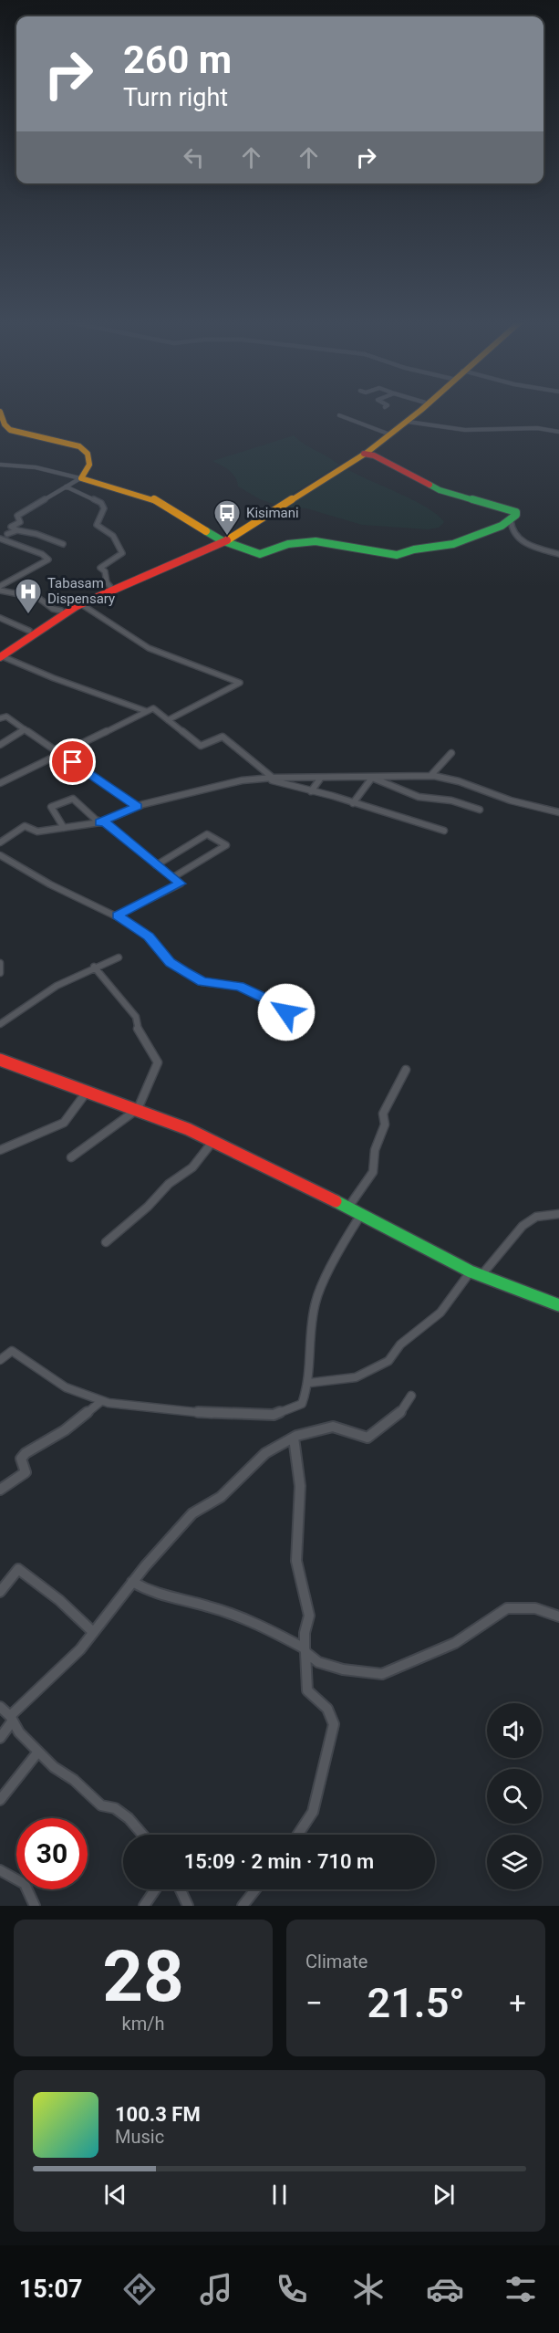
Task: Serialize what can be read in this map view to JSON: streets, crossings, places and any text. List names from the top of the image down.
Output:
{
  "places": {
    "bus stop": ["Kisimani"],
    "hospital": ["Tabasam Dispensary"]
  },
  "page": {
    "turn": ["260 m", "Turn right"],
    "limit": "30",
    "trip": "15:09 · 2 min · 710 m",
    "tile": [
      ["28", "km/h"],
      "Climate"
    ],
    "heat": ["−", "21.5°", "+"],
    "song": ["100.3 FM", "Music"],
    "tabs": "15:07"
  }
}
